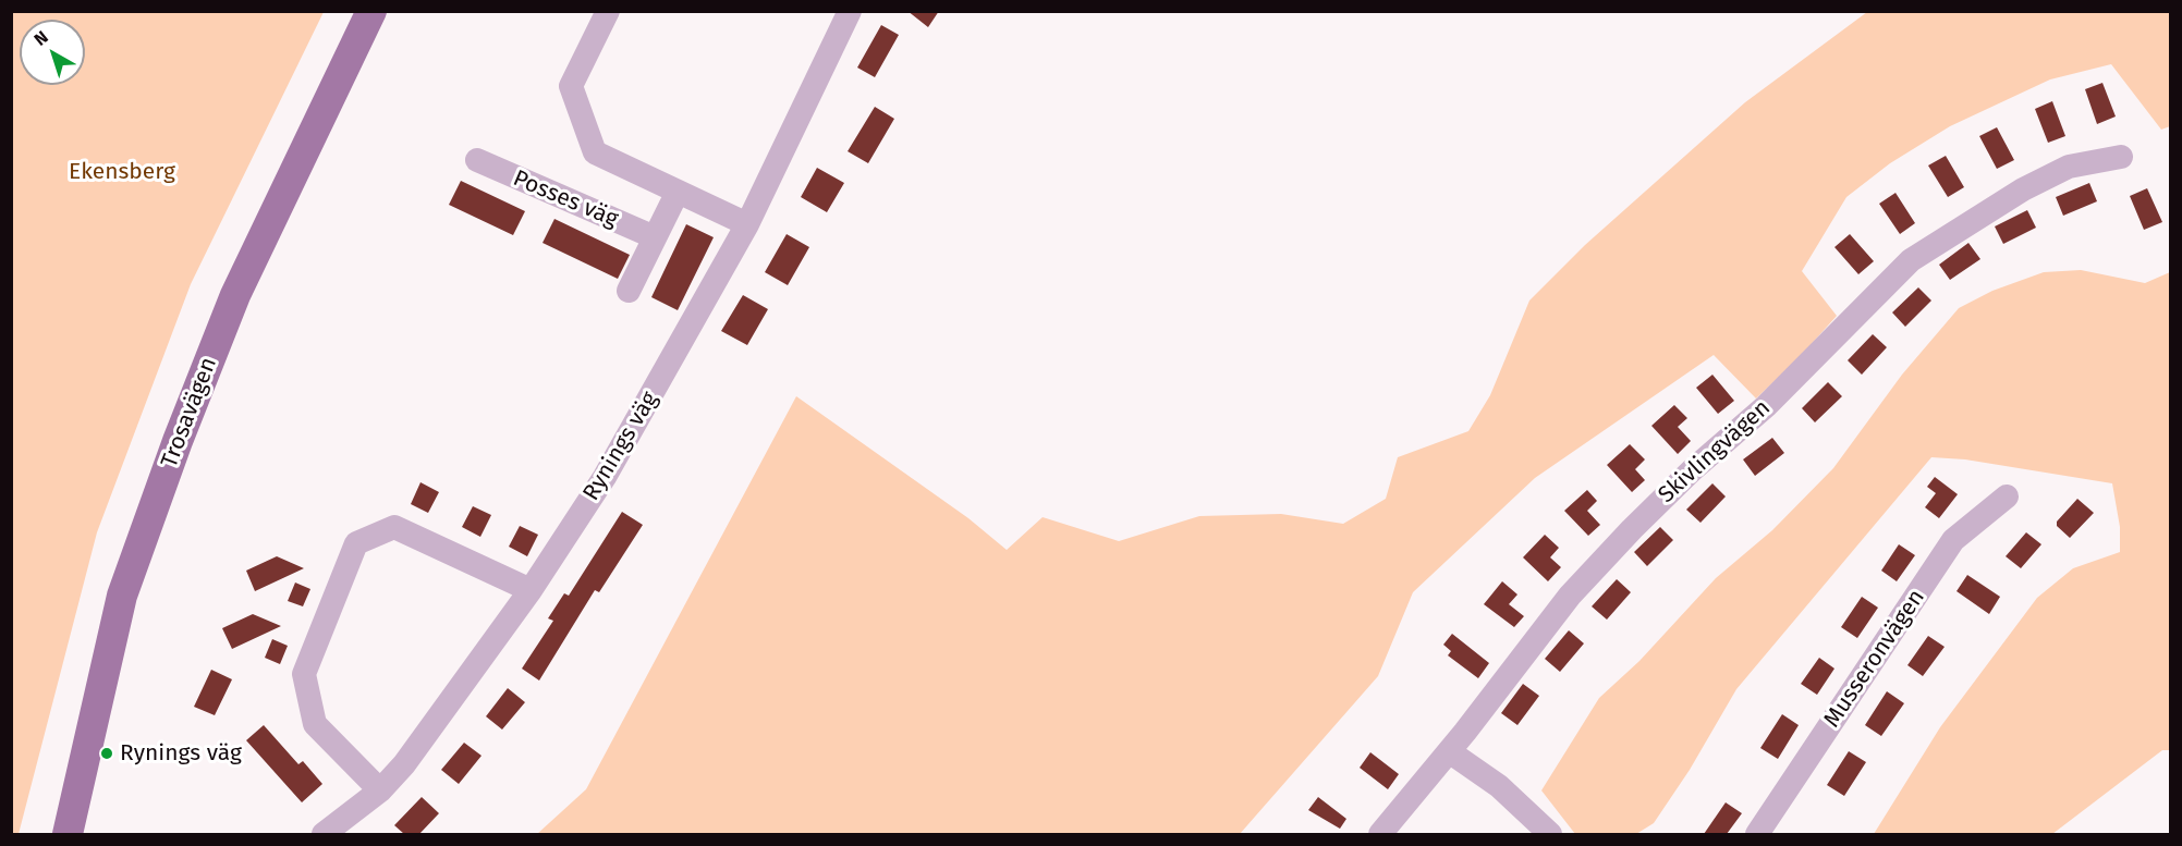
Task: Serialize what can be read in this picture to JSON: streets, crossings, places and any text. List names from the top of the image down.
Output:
{
  "streets": {
    "main road": ["Trosavägen"],
    "street": [
      "Posses väg",
      "Rynings väg",
      "Skivlingvägen",
      "Musseronvägen"
    ]
  },
  "parks": ["Ekensberg"],
  "places": ["Rynings väg"],
  "north": "top left"
}
